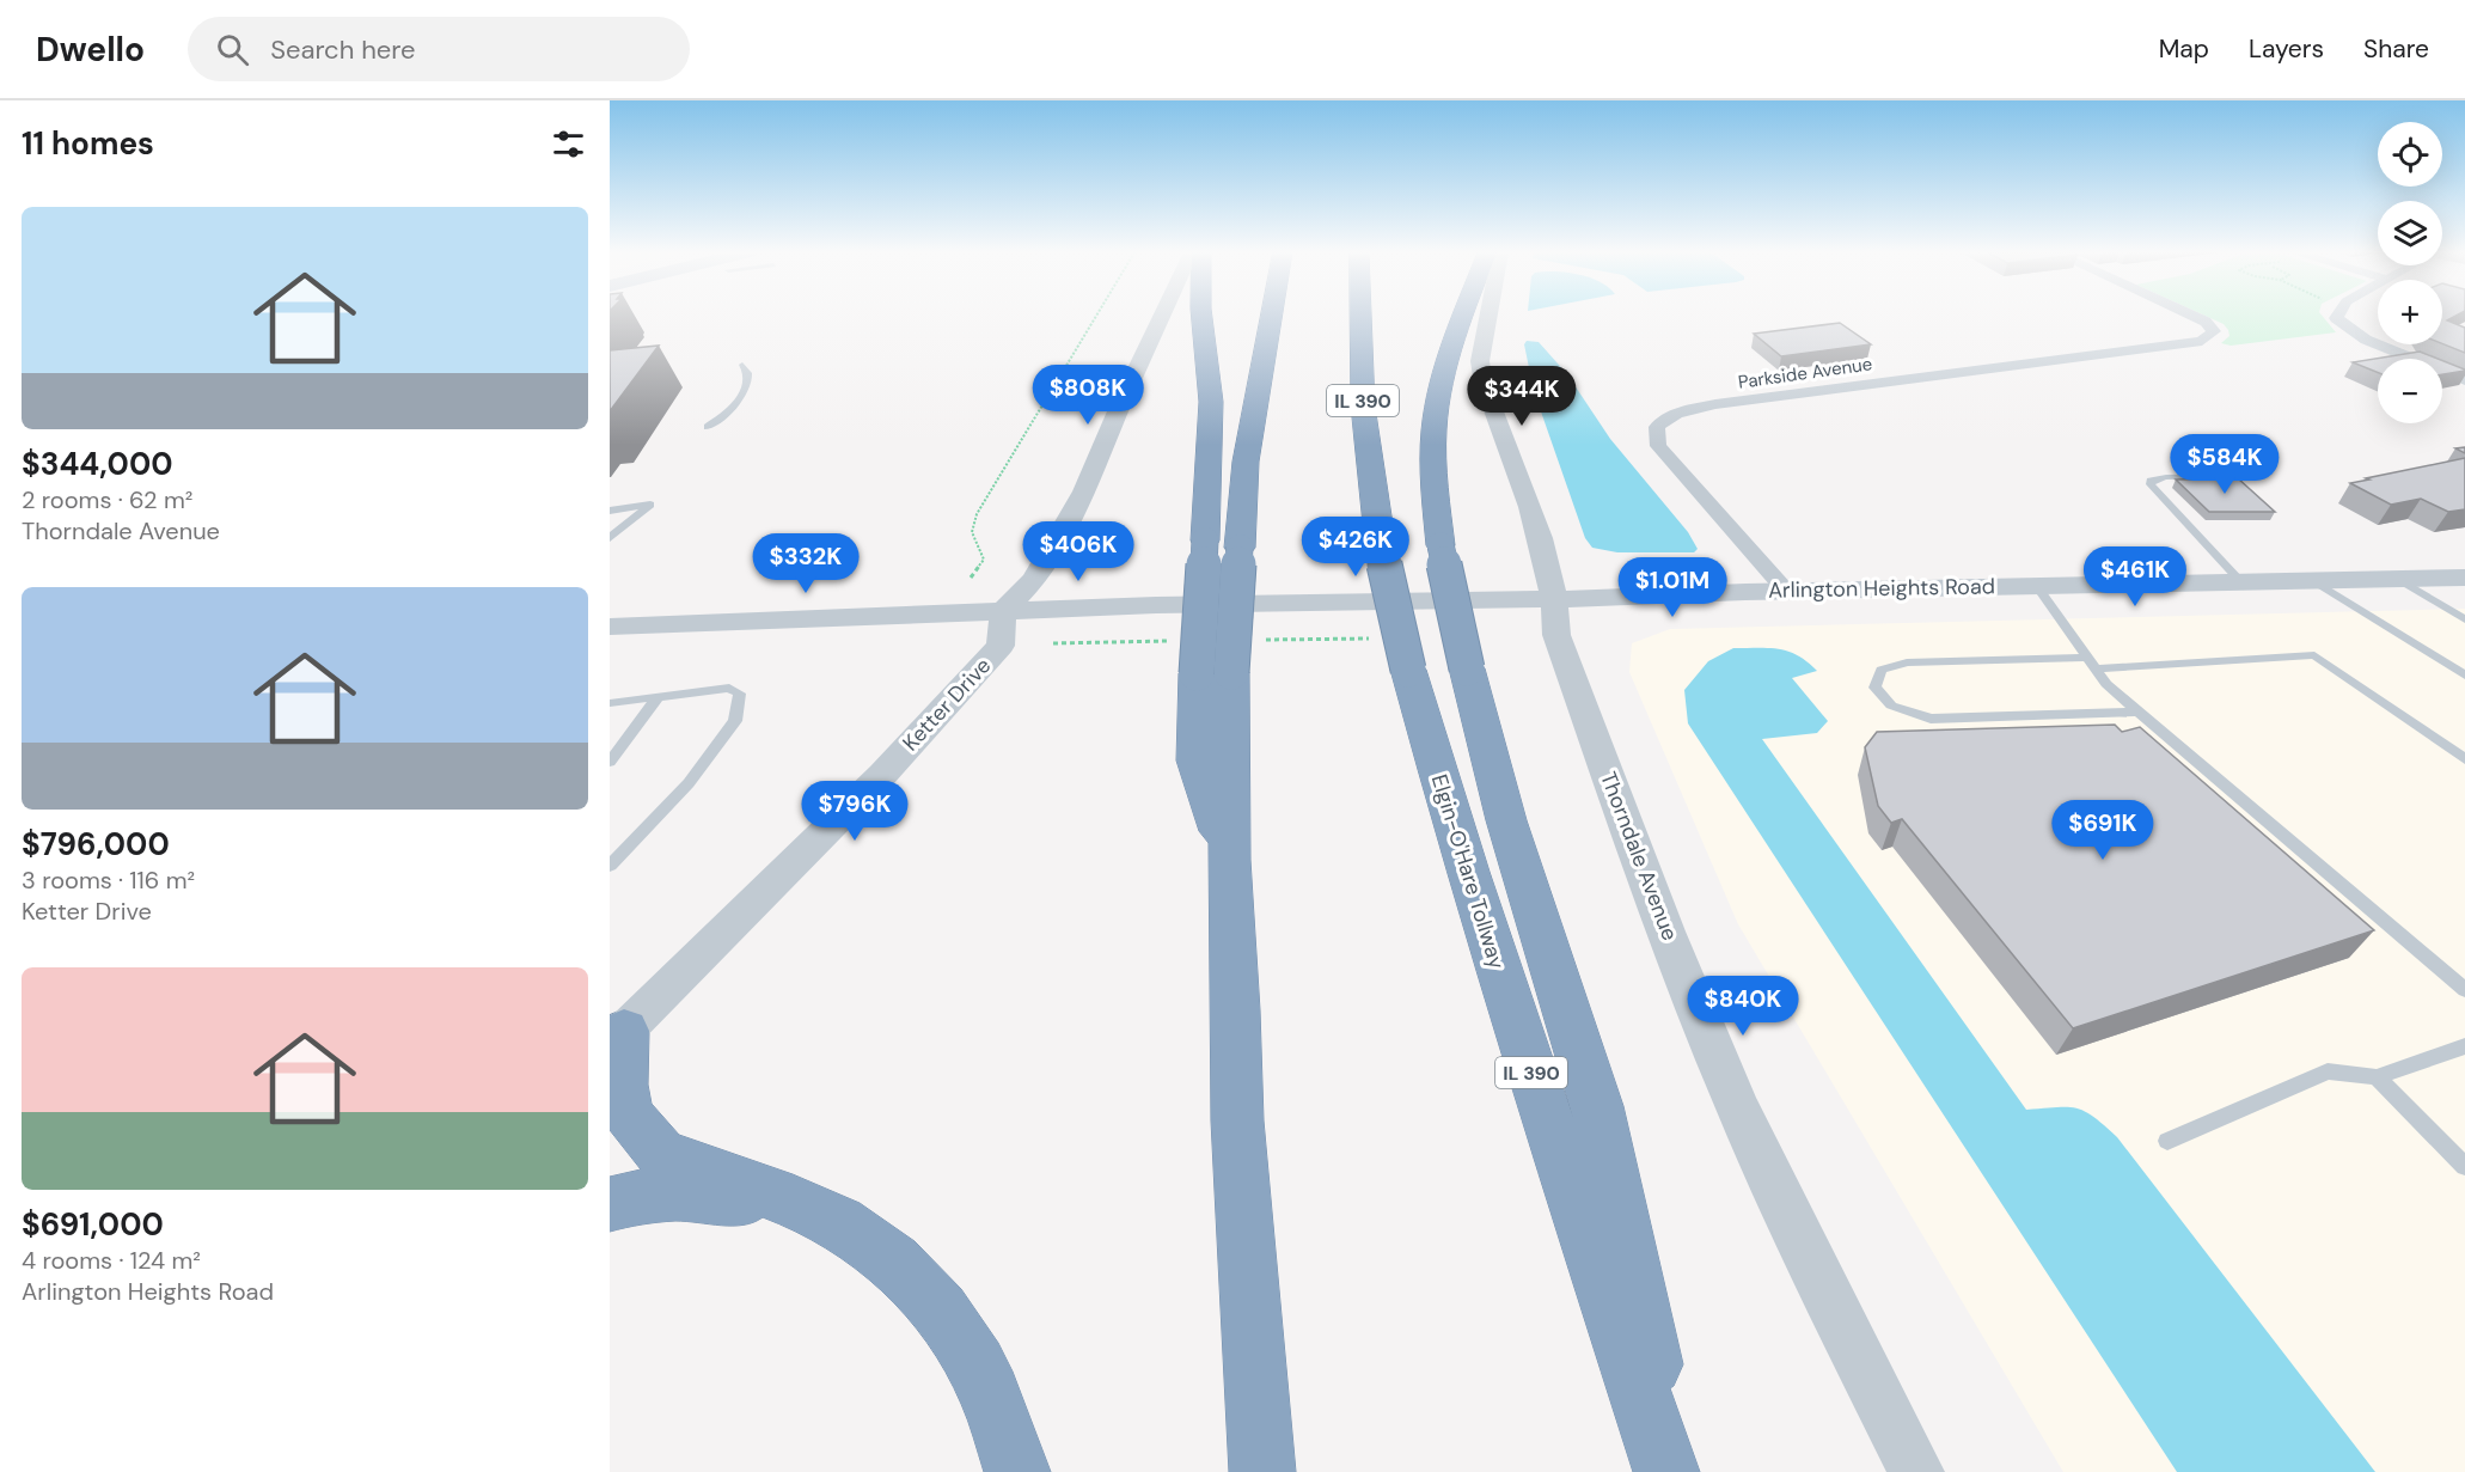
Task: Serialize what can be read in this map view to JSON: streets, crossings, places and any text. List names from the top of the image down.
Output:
{
  "streets": {
    "highway": ["IL 390", "Elgin-O'Hare Tollway"],
    "street": [
      "Parkside Avenue",
      "Arlington Heights Road",
      "Ketter Drive",
      "Thorndale Avenue"
    ]
  },
  "crossings": [
    ["Parkside Avenue", "Arlington Heights Road"],
    ["Arlington Heights Road", "Ketter Drive"],
    ["Arlington Heights Road", "Thorndale Avenue"]
  ],
  "page": {
    "header": "Dwello",
    "search": "Search here",
    "nav": ["Map", "Layers", "Share"],
    "heading": "11 homes",
    "map_buttons": ["+", "−"],
    "list": [
      {
        "name": "$344,000",
        "note": "2 rooms · 62 m² · Thorndale Avenue"
      },
      {
        "name": "$796,000",
        "note": "3 rooms · 116 m² · Ketter Drive"
      },
      {
        "name": "$691,000",
        "note": "4 rooms · 124 m² · Arlington Heights Road"
      }
    ],
    "price": [
      "$808K",
      "$344K",
      "$584K",
      "$426K",
      "$406K",
      "$332K",
      "$461K",
      "$1.01M",
      "$796K",
      "$691K",
      "$840K"
    ]
  }
}
